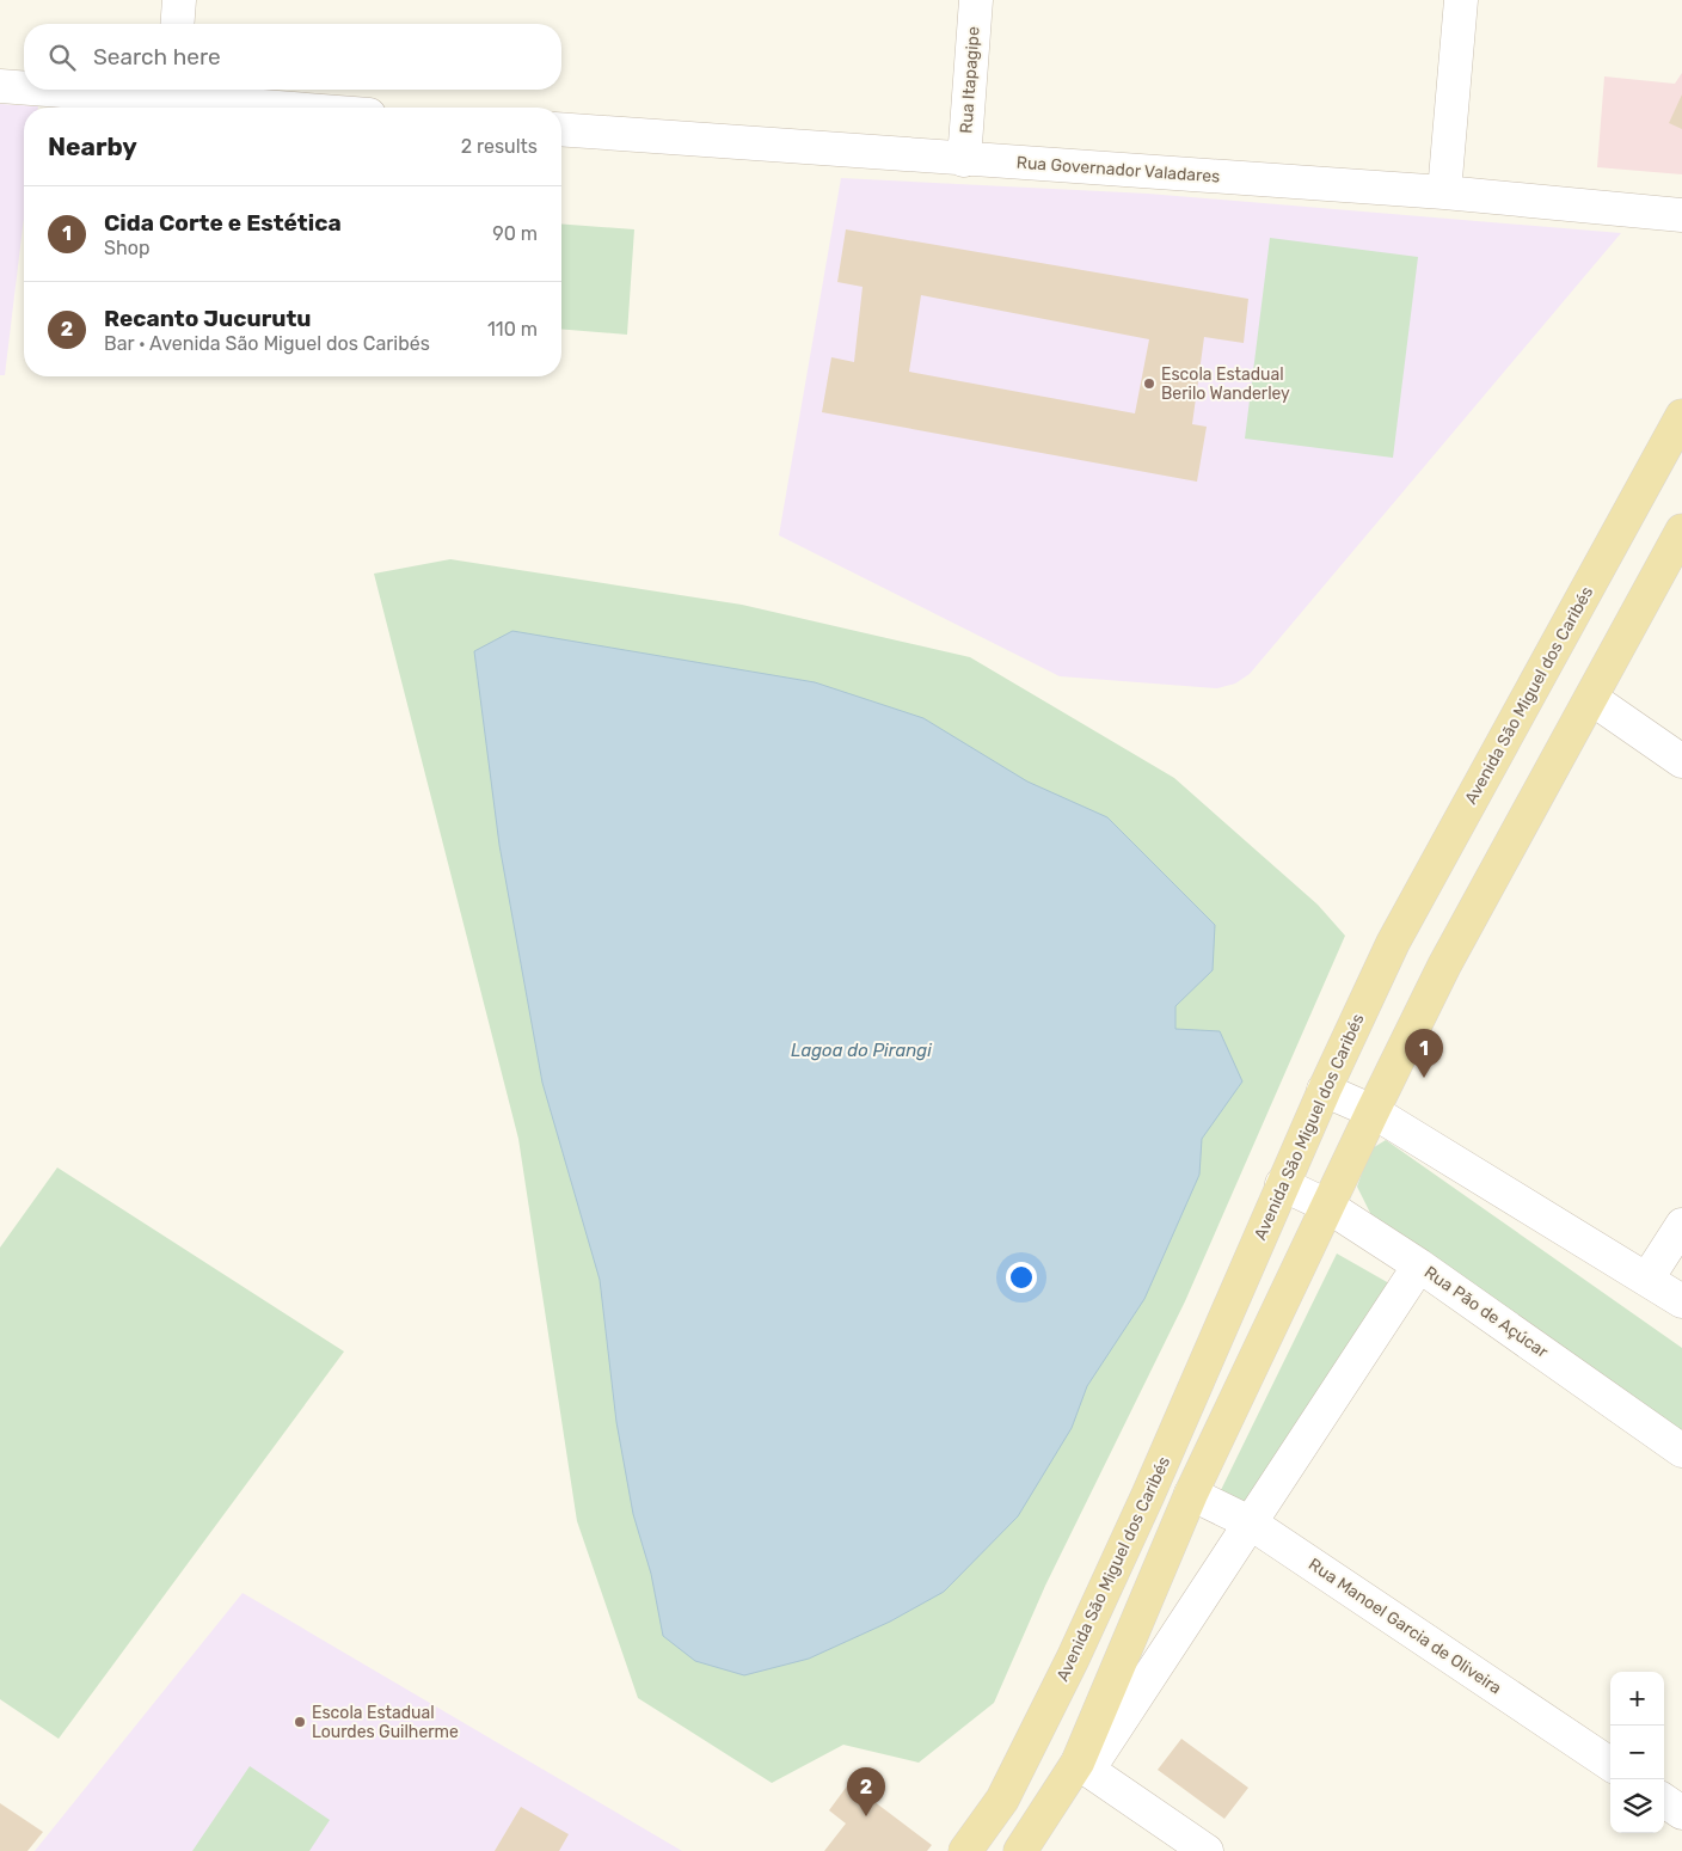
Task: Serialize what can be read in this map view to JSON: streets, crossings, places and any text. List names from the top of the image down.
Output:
{
  "streets": {
    "main road": ["Avenida São Miguel dos Caribés"],
    "street": [
      "Rua Itapagipe",
      "Rua Governador Valadares",
      "Rua Pão de Açúcar",
      "Rua Manoel Garcia de Oliveira"
    ]
  },
  "crossings": [
    ["Rua Itapagipe", "Rua Governador Valadares"],
    ["Avenida São Miguel dos Caribés", "Rua Pão de Açúcar"]
  ],
  "water": ["Lagoa do Pirangi"],
  "places": ["Escola Estadual Berilo Wanderley", "Escola Estadual Lourdes Guilherme"],
  "page": {
    "search": "Search here",
    "heading": ["Nearby", "2 results"],
    "list": [
      {
        "mark": "1",
        "name": "Cida Corte e Estética",
        "note": "Shop",
        "value": "90 m"
      },
      {
        "mark": "2",
        "name": "Recanto Jucurutu",
        "note": "Bar · Avenida São Miguel dos Caribés",
        "value": "110 m"
      }
    ],
    "pins": ["1", "2"],
    "map_buttons": ["+", "−"]
  }
}
